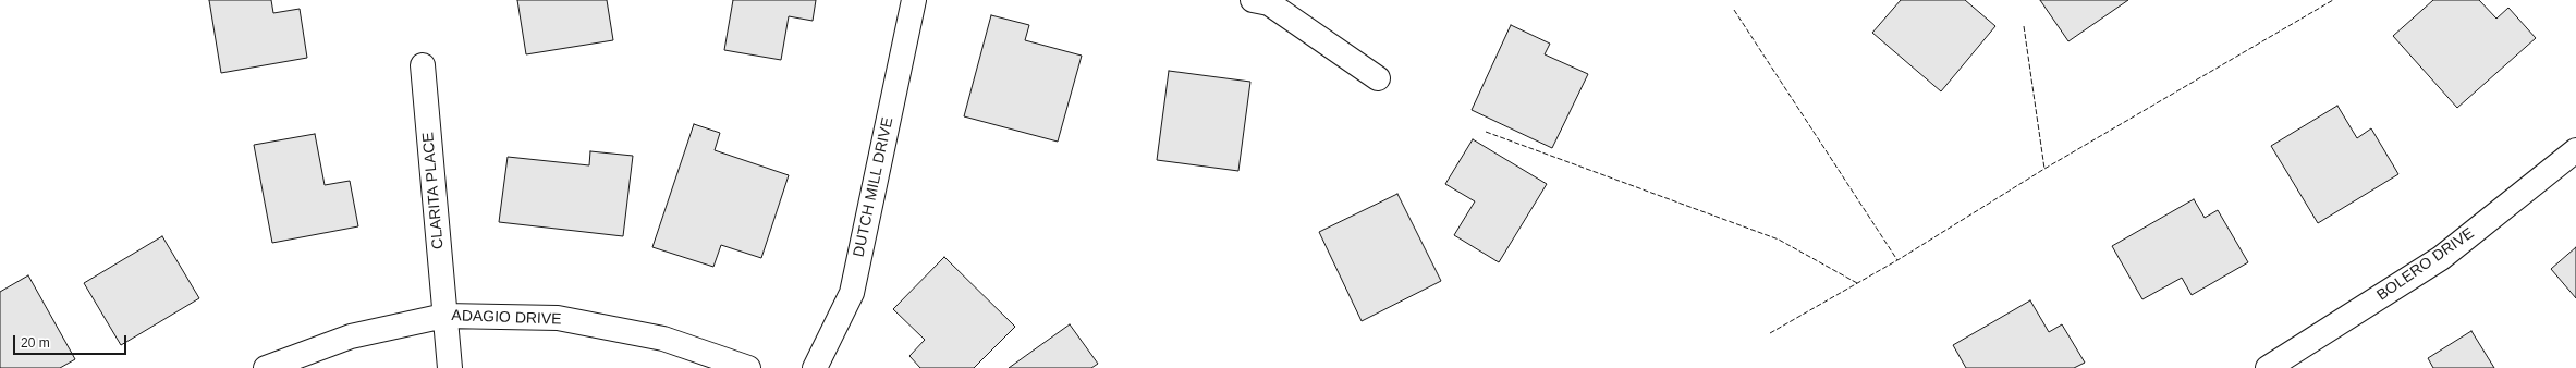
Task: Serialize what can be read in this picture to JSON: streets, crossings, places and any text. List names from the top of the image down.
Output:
{
  "streets": {
    "street": [
      "DUTCH MILL DRIVE",
      "CLARITA PLACE",
      "BOLERO DRIVE",
      "ADAGIO DRIVE"
    ]
  },
  "crossings": [
    ["CLARITA PLACE", "ADAGIO DRIVE"]
  ],
  "scale_bar": "20 m"
}
